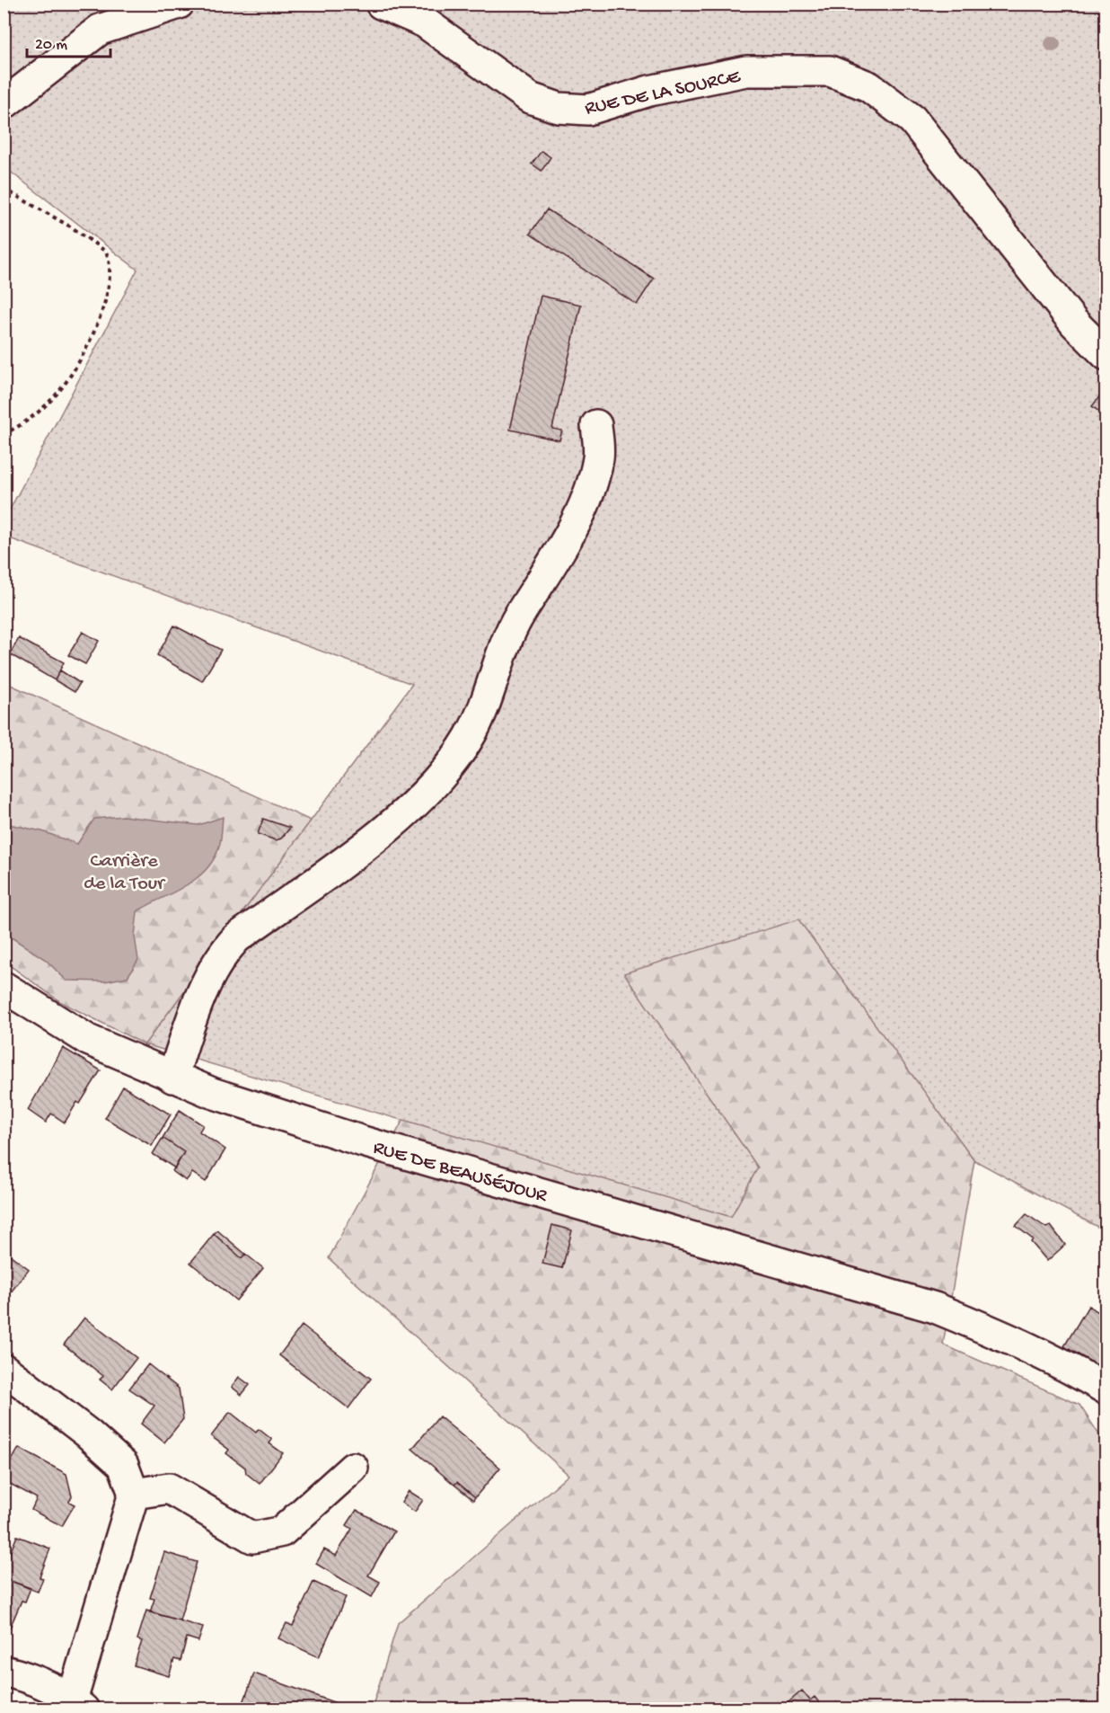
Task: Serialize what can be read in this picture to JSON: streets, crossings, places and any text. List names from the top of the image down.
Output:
{
  "streets": {
    "street": ["RUE DE LA SOURCE", "RUE DE BEAUSÉJOUR"]
  },
  "parks": ["Carrière de la Tour"],
  "scale_bar": "20 m"
}
